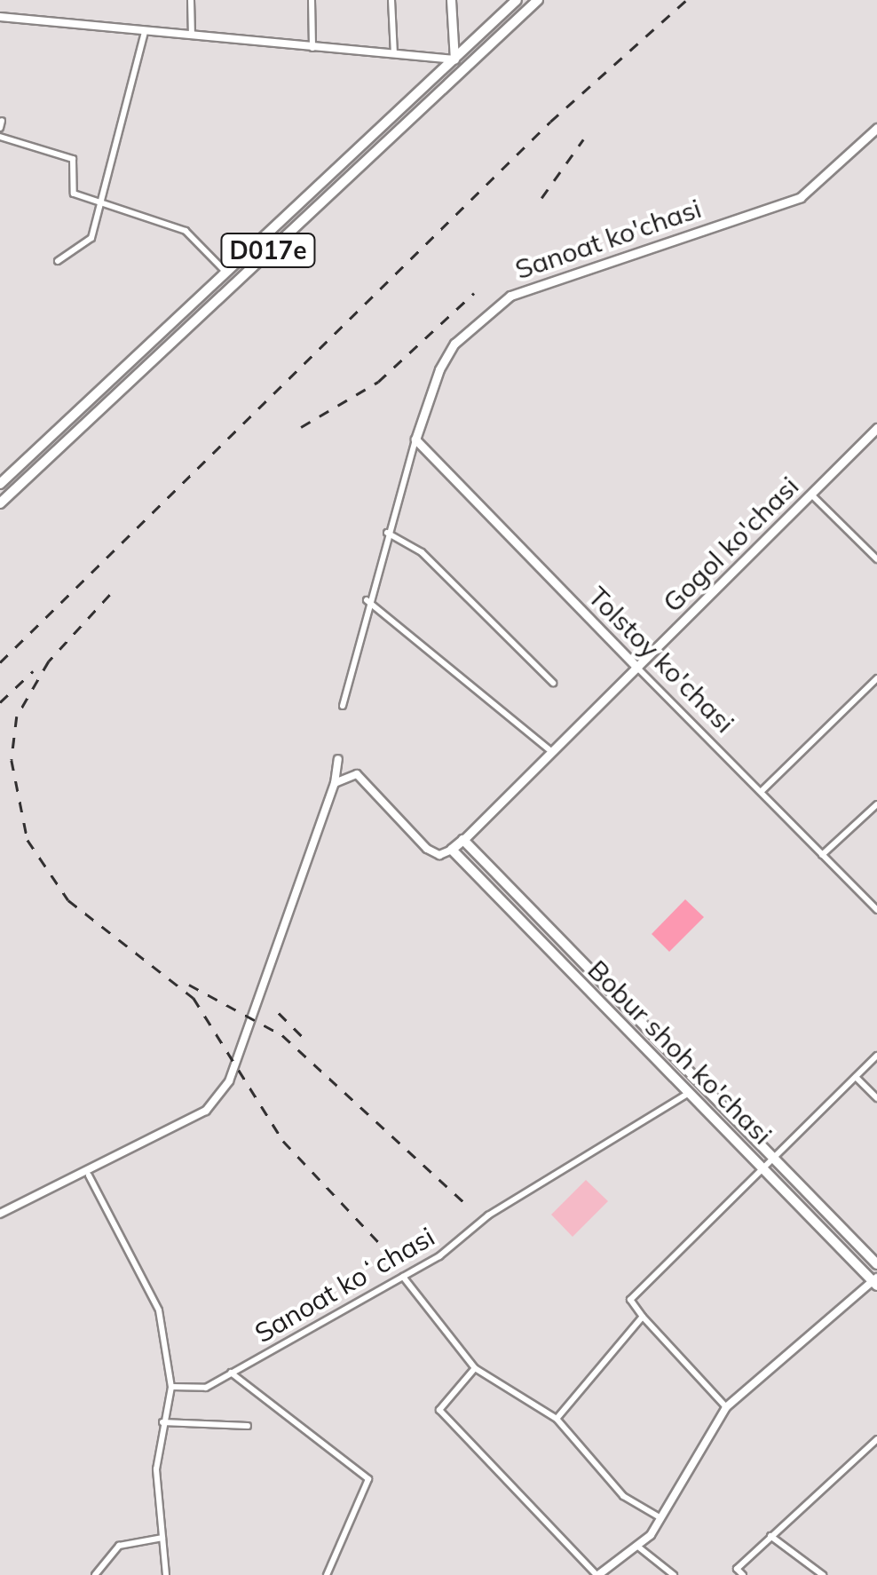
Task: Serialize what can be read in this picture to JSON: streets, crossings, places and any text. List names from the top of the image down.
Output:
{
  "streets": {
    "main road": [
      "Sanoat ko'chasi",
      "D017e",
      "Gogol ko'chasi",
      "Tolstoy ko'chasi",
      "Bobur shoh ko'chasi"
    ],
    "street": ["Sanoat koʻchasi"]
  },
  "crossings": [
    ["Sanoat ko'chasi", "Tolstoy ko'chasi"],
    ["Gogol ko'chasi", "Tolstoy ko'chasi"],
    ["Gogol ko'chasi", "Bobur shoh ko'chasi"],
    ["Bobur shoh ko'chasi", "Sanoat koʻchasi"]
  ]
}
